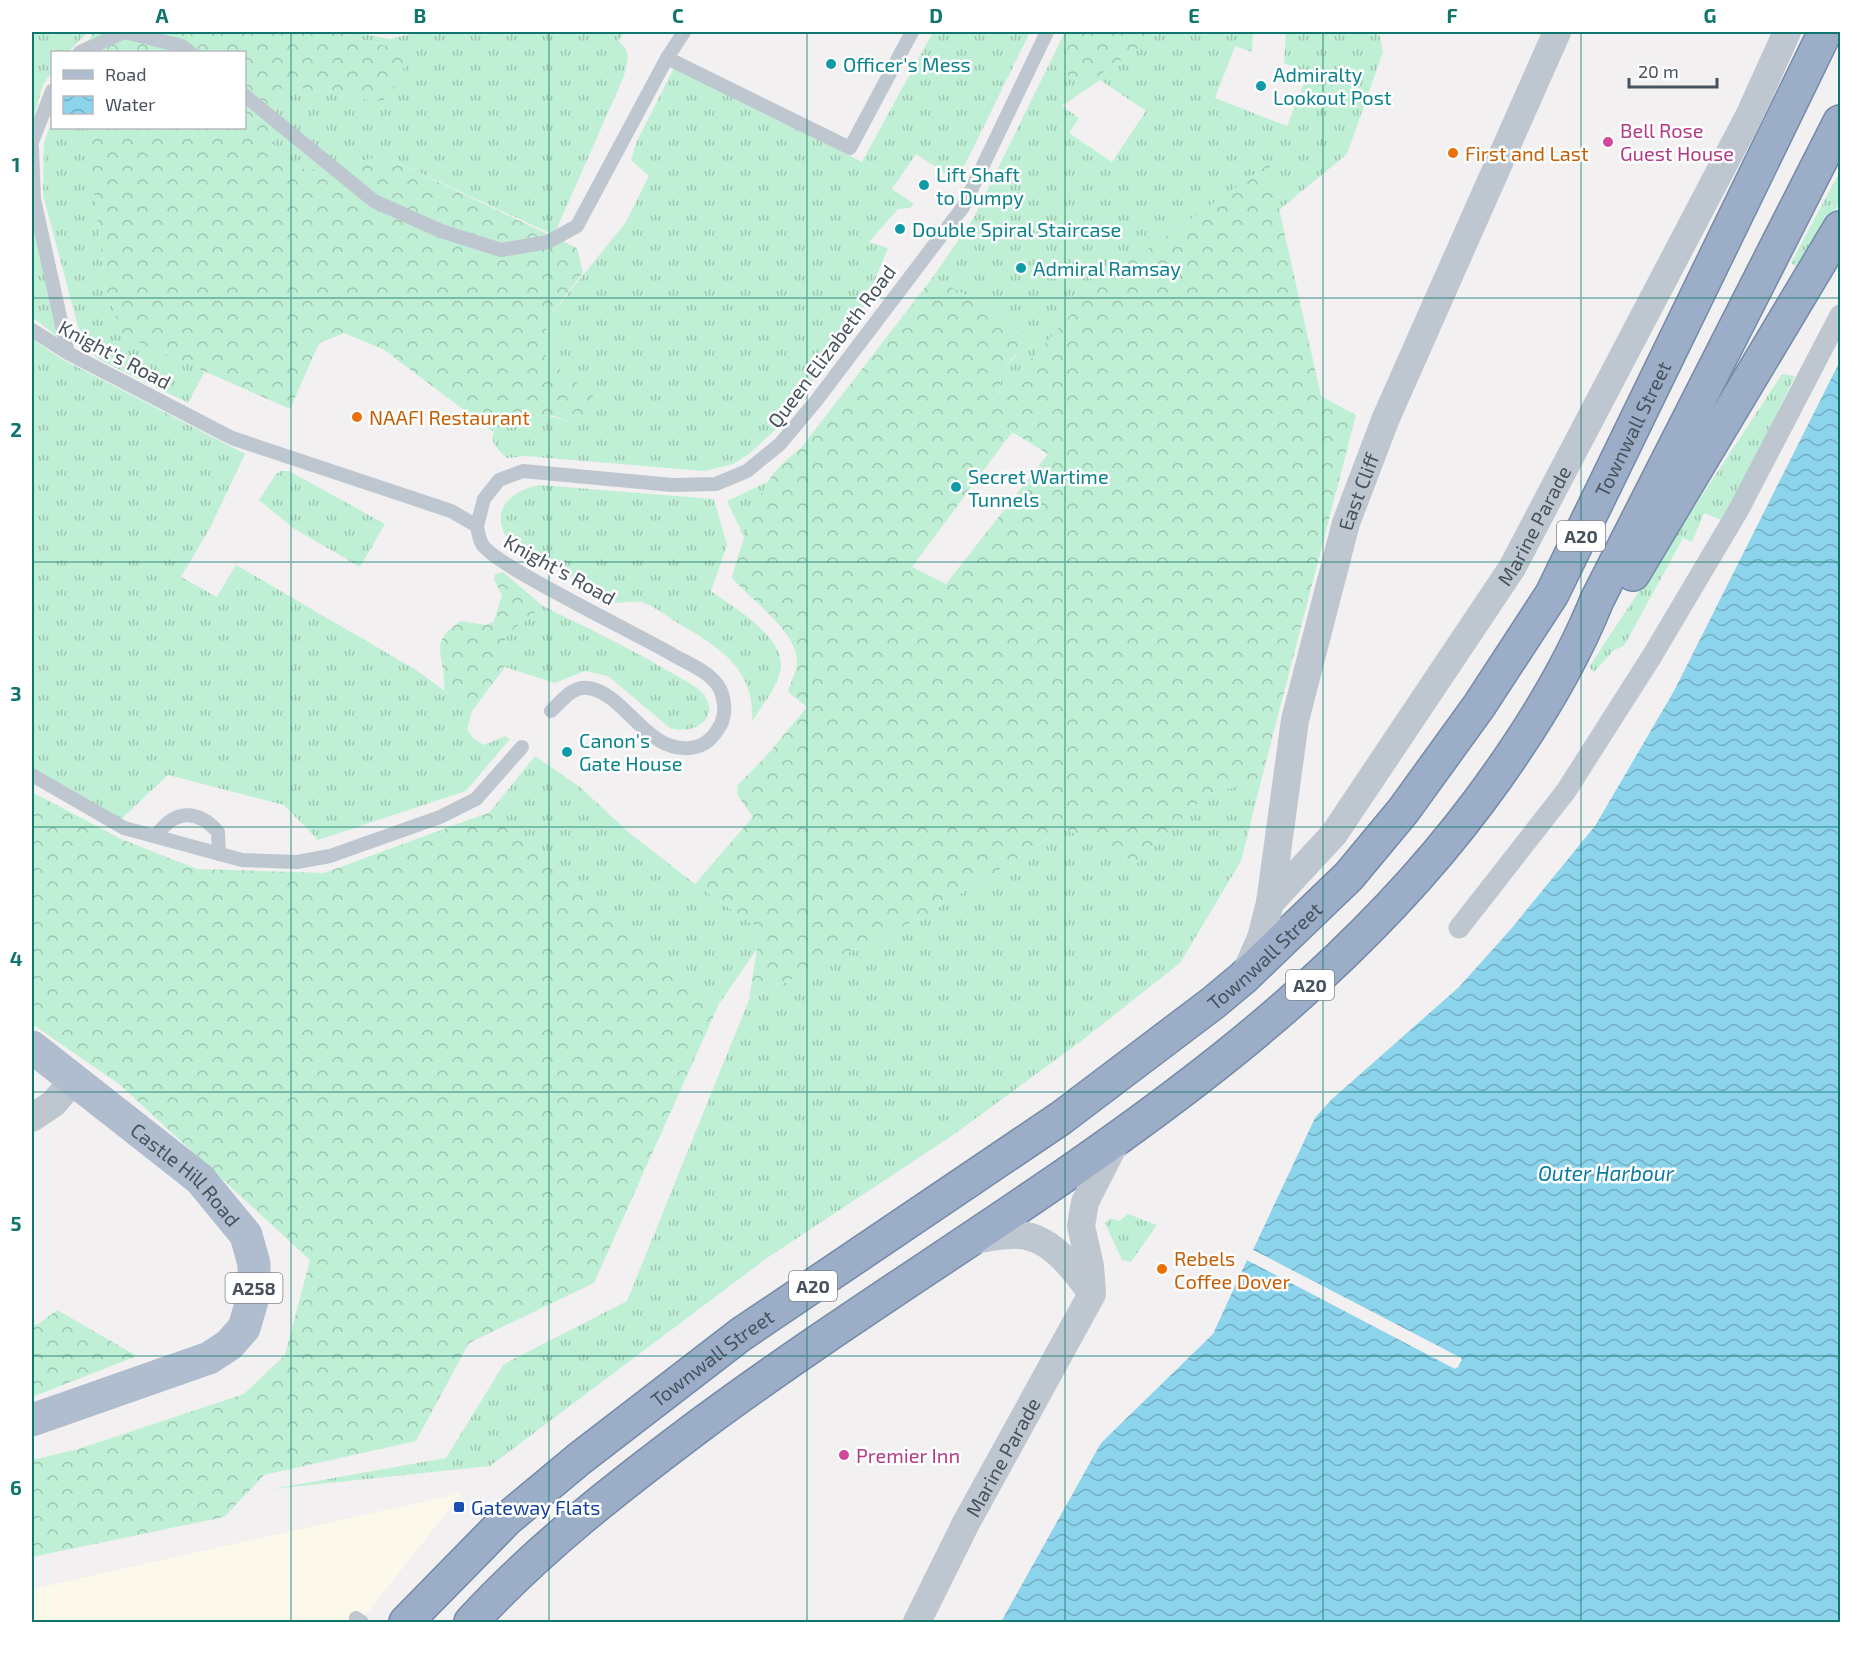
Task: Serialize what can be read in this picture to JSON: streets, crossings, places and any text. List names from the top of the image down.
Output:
{
  "streets": {
    "highway": ["Townwall Street", "A20"],
    "main road": ["Castle Hill Road", "A258"],
    "street": ["East Cliff", "Marine Parade"],
    "lane": ["Queen Elizabeth Road", "Knight's Road"]
  },
  "crossings": [
    ["Queen Elizabeth Road", "Knight's Road"],
    ["Townwall Street", "East Cliff"],
    ["East Cliff", "Marine Parade"]
  ],
  "water": ["Outer Harbour"],
  "places": {
    "other": [
      "Officer's Mess",
      "Admiralty Lookout Post",
      "Bell Rose Guest House",
      "First and Last",
      "Lift Shaft to Dumpy",
      "Double Spiral Staircase",
      "Admiral Ramsay",
      "NAAFI Restaurant",
      "Secret Wartime Tunnels",
      "Canon's Gate House",
      "Rebels Coffee Dover",
      "Premier Inn"
    ],
    "transit": ["Gateway Flats"]
  },
  "legend": ["Road", "Water"],
  "scale_bar": "20 m",
  "grid": {
    "columns": [
      "A",
      "B",
      "C",
      "D",
      "E",
      "F",
      "G"
    ],
    "rows": [
      "1",
      "2",
      "3",
      "4",
      "5",
      "6"
    ]
  }
}
